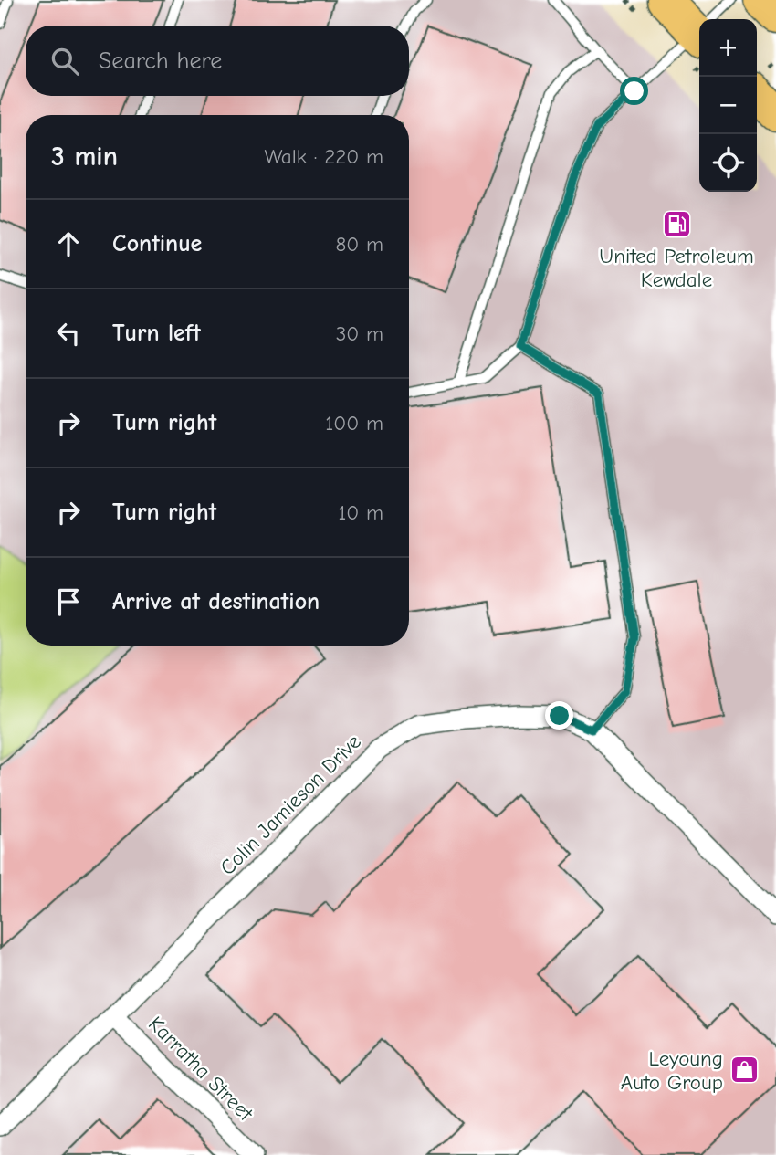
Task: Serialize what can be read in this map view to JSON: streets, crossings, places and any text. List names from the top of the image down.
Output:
{
  "streets": {
    "street": ["Colin Jamieson Drive", "Karratha Street"]
  },
  "crossings": [
    ["Colin Jamieson Drive", "Karratha Street"]
  ],
  "places": {
    "fuel station": ["United Petroleum Kewdale"],
    "shop": ["Leyoung Auto Group"]
  },
  "page": {
    "map_buttons": ["+", "−"],
    "search": "Search here",
    "heading": ["3 min", "Walk · 220 m"],
    "list": [
      ["Continue", "80 m"],
      ["Turn left", "30 m"],
      ["Turn right", "100 m"],
      ["Turn right", "10 m"],
      "Arrive at destination"
    ]
  }
}
